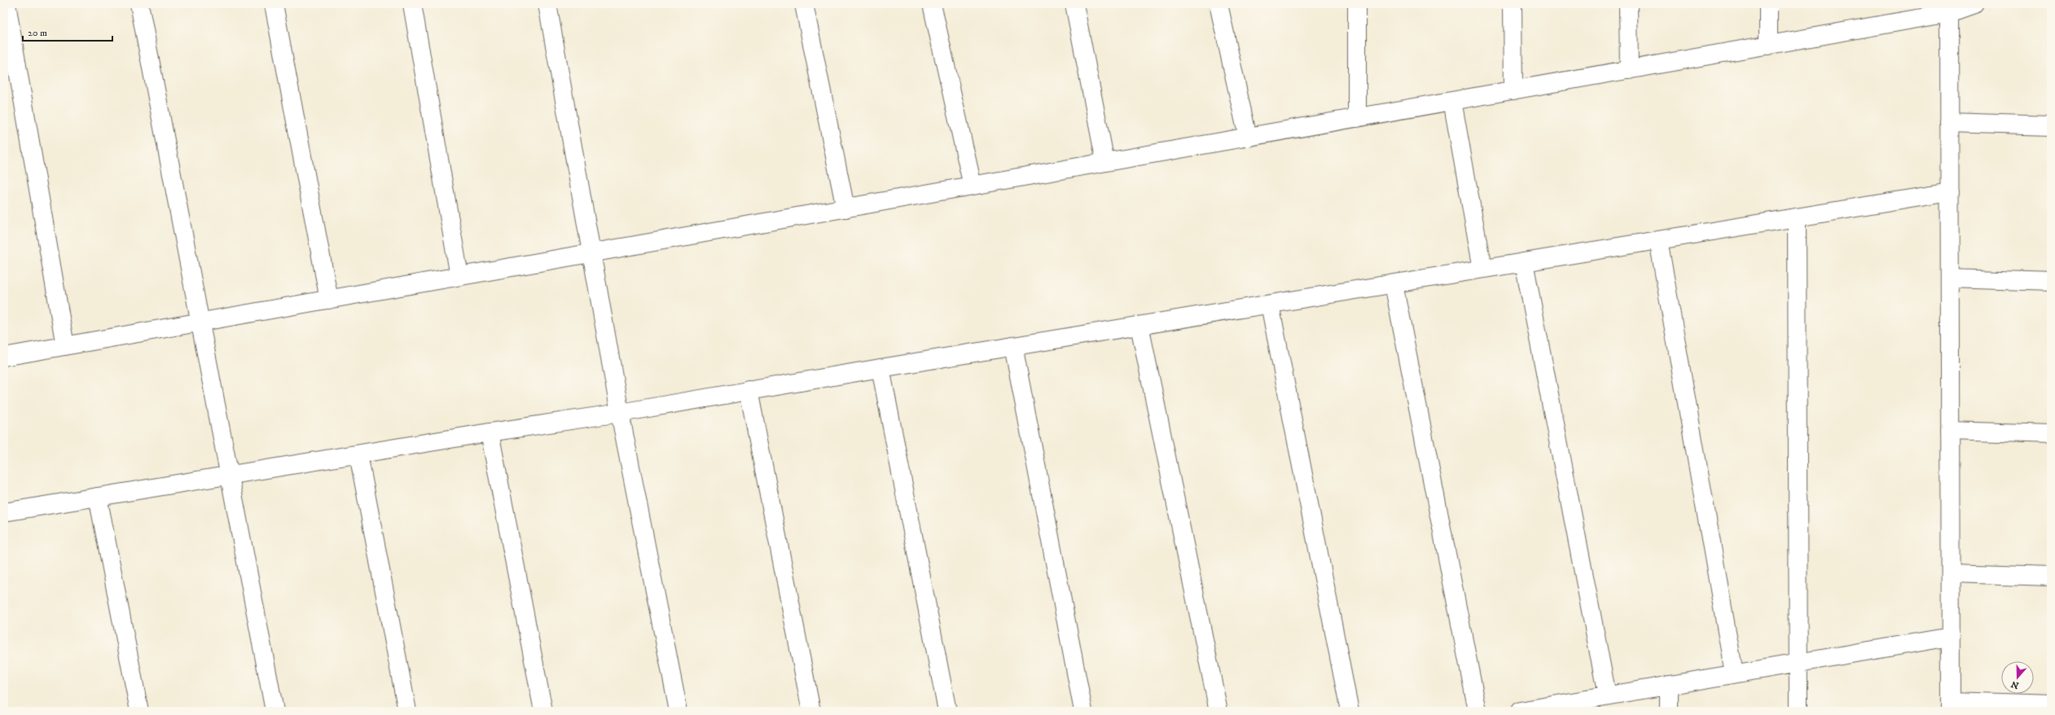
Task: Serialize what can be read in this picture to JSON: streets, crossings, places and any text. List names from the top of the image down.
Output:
{
  "scale_bar": "20 m",
  "north": "bottom"
}
